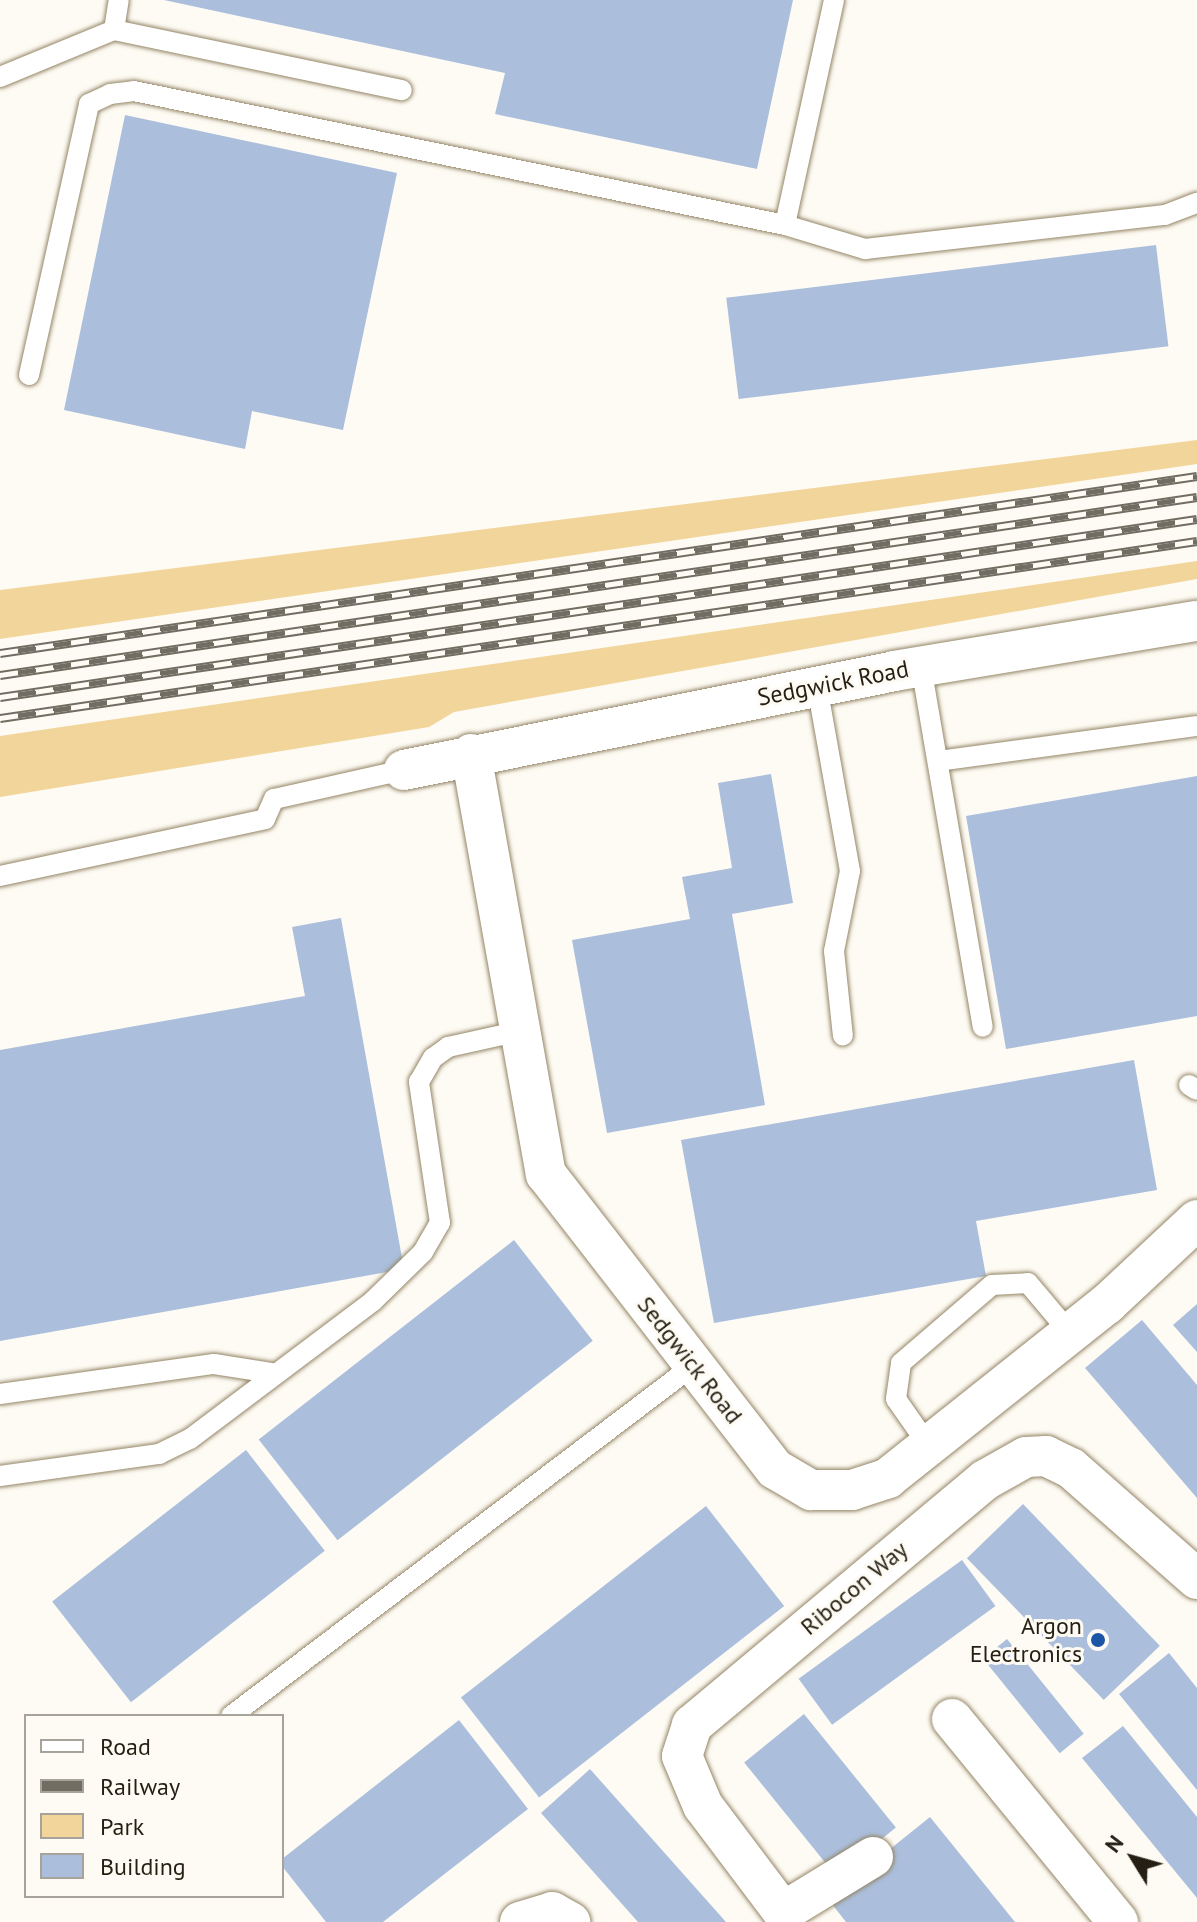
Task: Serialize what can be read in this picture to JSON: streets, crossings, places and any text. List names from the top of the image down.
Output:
{
  "streets": {
    "street": ["Sedgwick Road", "Ribocon Way"]
  },
  "places": ["Argon Electronics"],
  "legend": [
    "Road",
    "Railway",
    "Park",
    "Building"
  ],
  "north": "top left"
}
